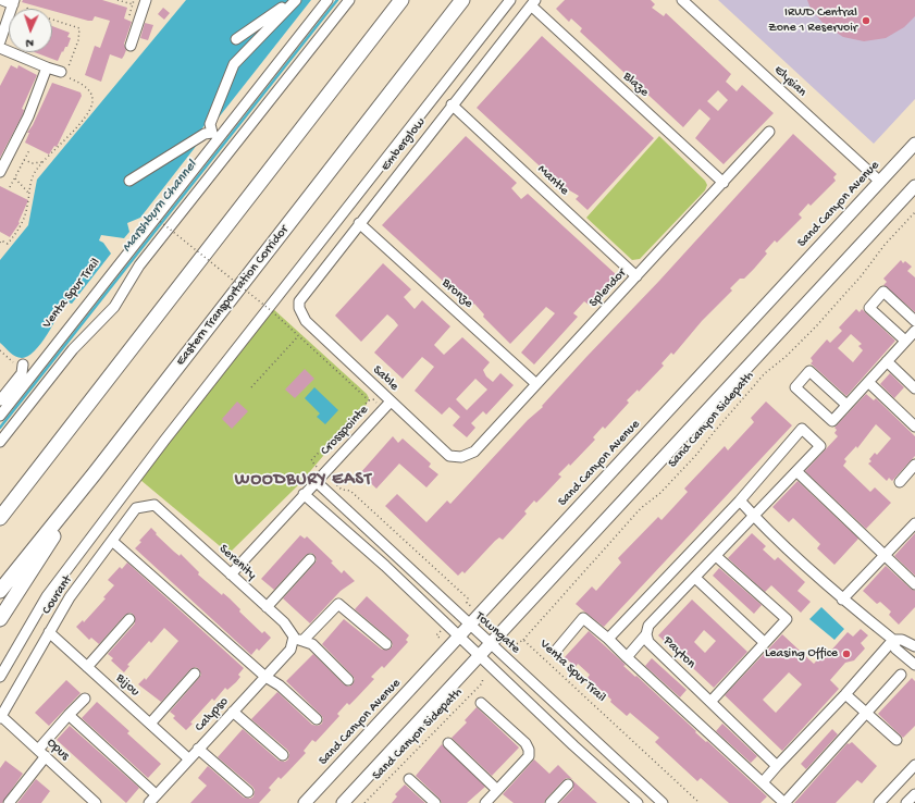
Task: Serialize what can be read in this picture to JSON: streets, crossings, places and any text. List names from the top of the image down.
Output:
{
  "streets": {
    "highway": ["Eastern Transportation Corridor"],
    "main road": ["Sand Canyon Avenue"],
    "street": [
      "Elysian",
      "Blaze",
      "Emberglow",
      "Mantle",
      "Splendor",
      "Bronze",
      "Sable",
      "Crosspointe",
      "Serenity",
      "Courant",
      "Towngate",
      "Payton",
      "Bijou",
      "Calypso",
      "Opus"
    ],
    "path": ["Venta Spur Trail", "Sand Canyon Sidepath"]
  },
  "crossings": [
    ["Elysian", "Sand Canyon Avenue"],
    ["Blaze", "Emberglow"],
    ["Blaze", "Splendor"],
    ["Emberglow", "Mantle"],
    ["Emberglow", "Bronze"],
    ["Emberglow", "Sable"],
    ["Mantle", "Splendor"],
    ["Sand Canyon Avenue", "Towngate"],
    ["Splendor", "Bronze"],
    ["Splendor", "Sable"],
    ["Venta Spur Trail", "Sand Canyon Sidepath"],
    ["Sable", "Crosspointe"],
    ["Crosspointe", "Serenity"],
    ["Crosspointe", "Towngate"],
    ["Serenity", "Courant"],
    ["Serenity", "Calypso"],
    ["Courant", "Bijou"],
    ["Courant", "Opus"],
    ["Bijou", "Calypso"]
  ],
  "districts": ["WOODBURY EAST"],
  "water": ["Marshburn Channel"],
  "places": ["IRWD Central Zone 1 Reservoir", "Leasing Office"],
  "north": "bottom"
}
